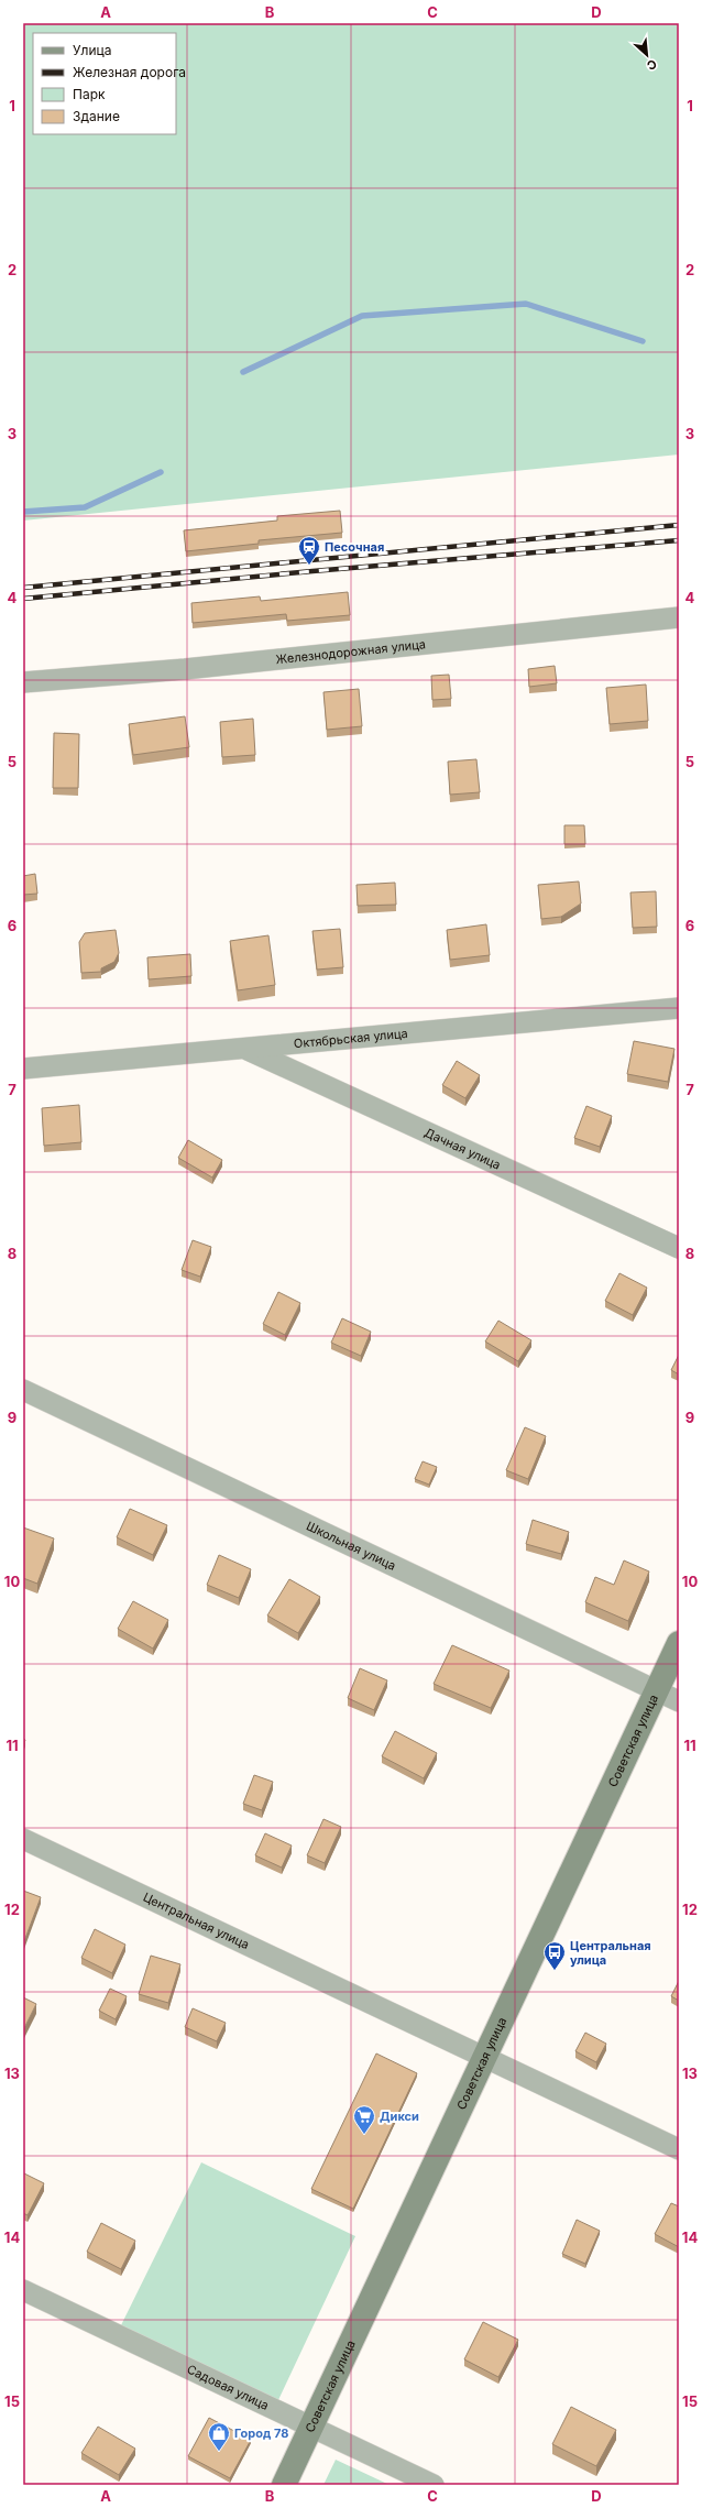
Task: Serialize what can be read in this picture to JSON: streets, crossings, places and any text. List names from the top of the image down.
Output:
{
  "streets": {
    "main road": ["Советская улица"],
    "street": [
      "Железнодорожная улица",
      "Октябрьская улица",
      "Дачная улица",
      "Школьная улица",
      "Центральная улица",
      "Садовая улица"
    ]
  },
  "crossings": [
    ["Октябрьская улица", "Дачная улица"],
    ["Школьная улица", "Советская улица"],
    ["Советская улица", "Центральная улица"],
    ["Советская улица", "Садовая улица"]
  ],
  "places": {
    "station": ["Песочная"],
    "bus stop": ["Центральная улица"],
    "supermarket": ["Дикси"],
    "shop": ["Город 78"]
  },
  "legend": [
    "Улица",
    "Железная дорога",
    "Парк",
    "Здание"
  ],
  "north": "bottom right",
  "grid": {
    "columns": [
      "A",
      "B",
      "C",
      "D"
    ],
    "rows": [
      "1",
      "2",
      "3",
      "4",
      "5",
      "6",
      "7",
      "8",
      "9",
      "10",
      "11",
      "12",
      "13",
      "14",
      "15"
    ]
  }
}
